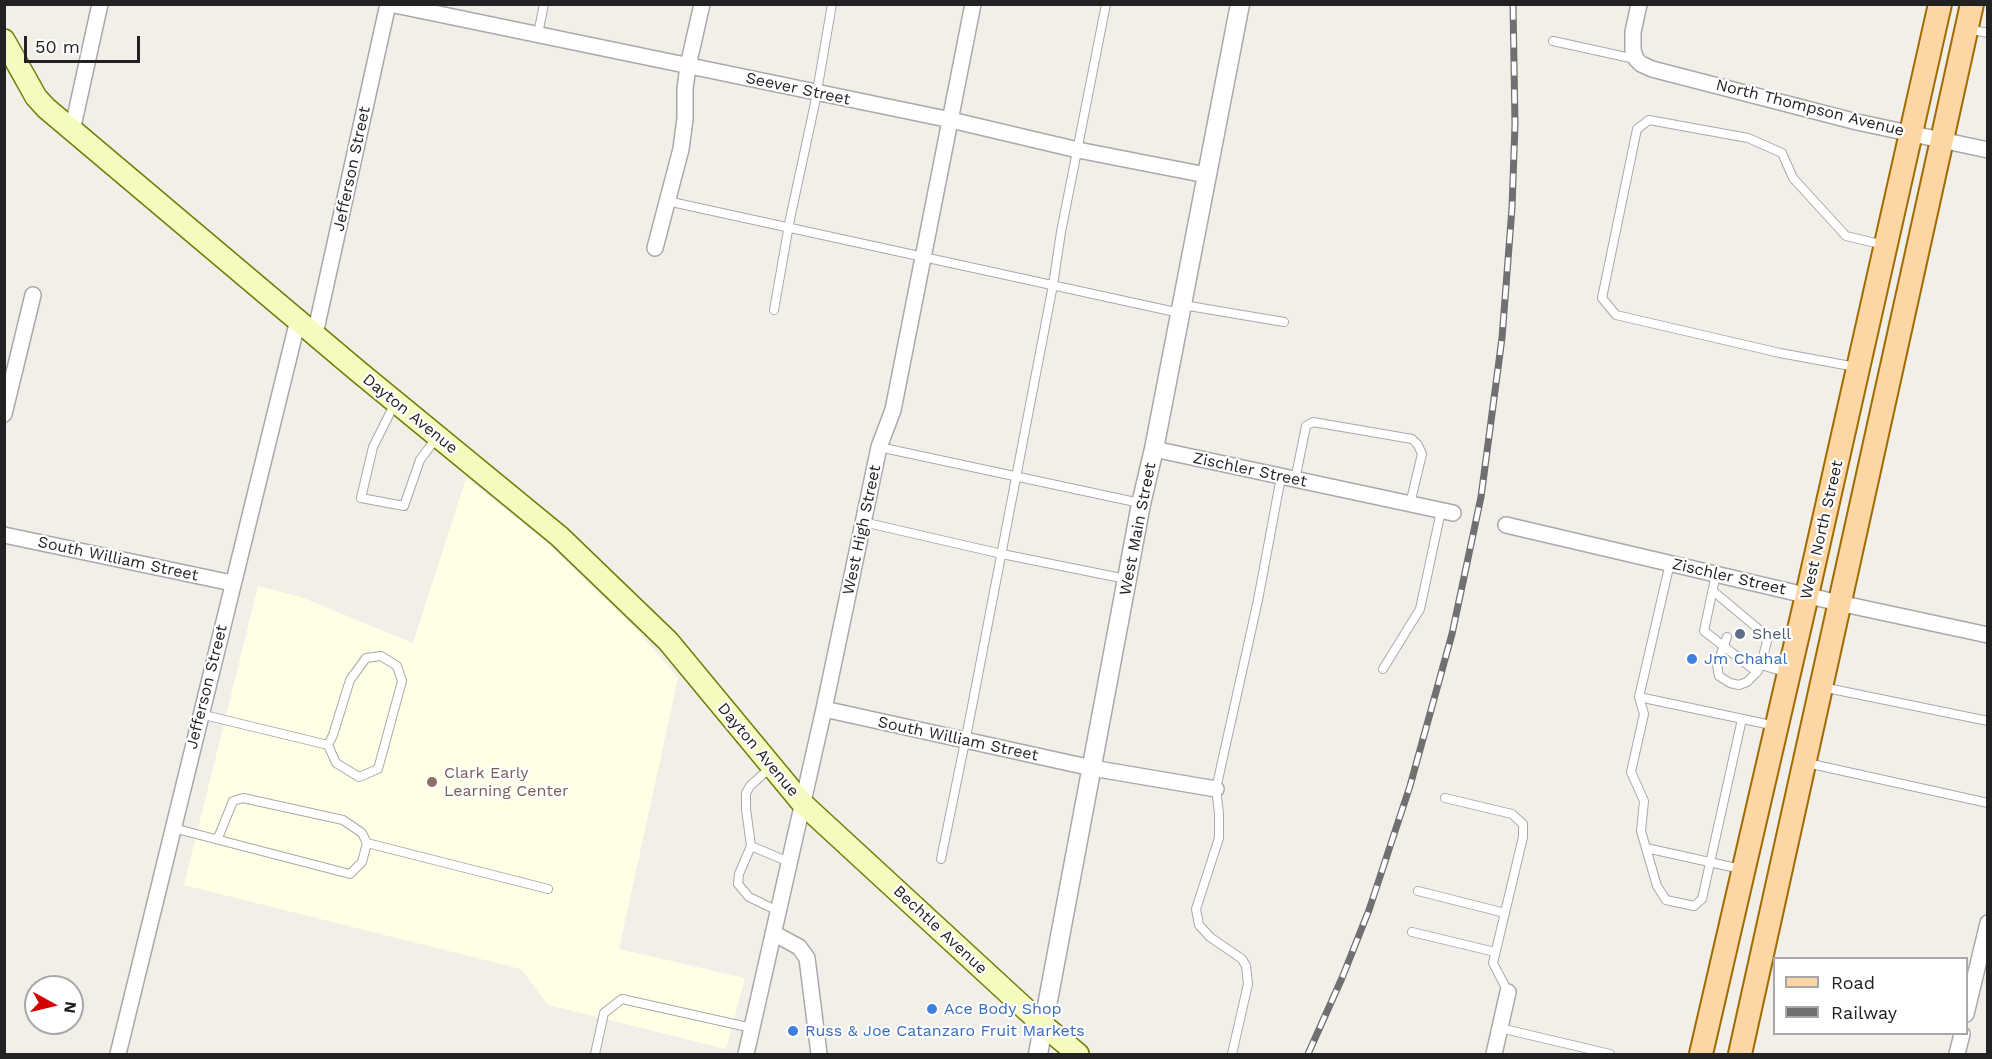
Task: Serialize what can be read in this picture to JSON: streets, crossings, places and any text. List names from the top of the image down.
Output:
{
  "streets": {
    "main road": ["Dayton Avenue", "West North Street", "Bechtle Avenue"],
    "street": [
      "Seever Street",
      "North Thompson Avenue",
      "Jefferson Street",
      "Zischler Street",
      "West Main Street",
      "West High Street",
      "South William Street"
    ]
  },
  "crossings": [
    ["Seever Street", "Jefferson Street"],
    ["Seever Street", "West Main Street"],
    ["Seever Street", "West High Street"],
    ["North Thompson Avenue", "West North Street"],
    ["Jefferson Street", "Dayton Avenue"],
    ["Jefferson Street", "South William Street"],
    ["Dayton Avenue", "West High Street"],
    ["Dayton Avenue", "Bechtle Avenue"],
    ["Zischler Street", "West Main Street"],
    ["Zischler Street", "West North Street"],
    ["West Main Street", "South William Street"],
    ["West Main Street", "Bechtle Avenue"],
    ["West High Street", "South William Street"],
    ["West High Street", "Bechtle Avenue"]
  ],
  "places": [
    "Shell",
    "Jm Chahal",
    "Clark Early Learning Center",
    "Ace Body Shop",
    "Russ & Joe Catanzaro Fruit Markets"
  ],
  "legend": ["Road", "Railway"],
  "scale_bar": "50 m",
  "north": "right"
}
